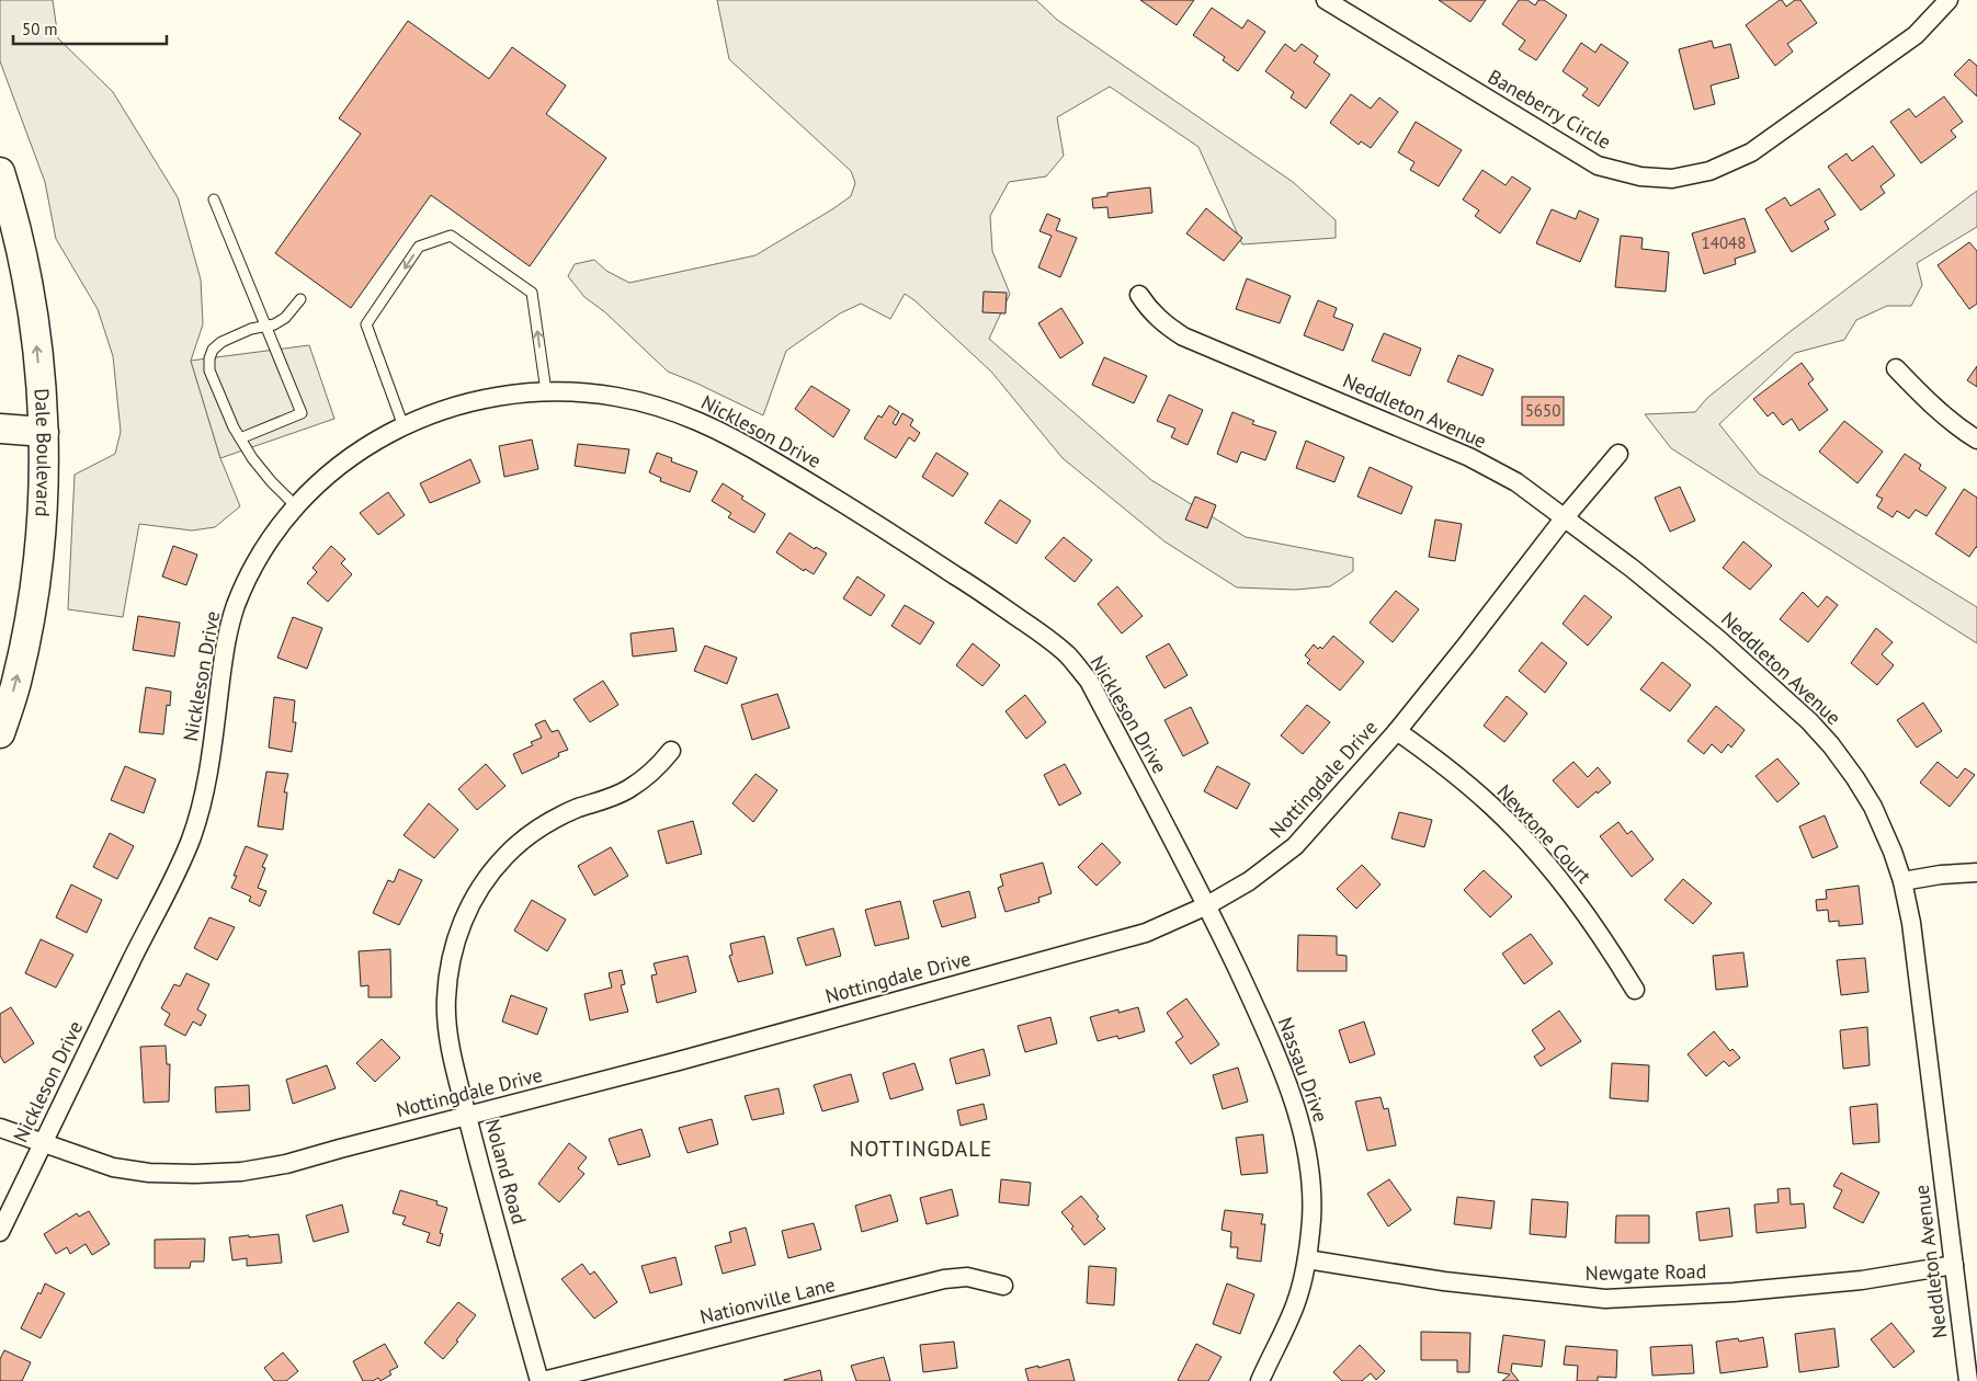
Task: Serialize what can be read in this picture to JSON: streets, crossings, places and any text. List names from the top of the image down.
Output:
{
  "streets": {
    "main road": ["Dale Boulevard"],
    "street": [
      "Baneberry Circle",
      "Neddleton Avenue",
      "Nickleson Drive",
      "Nottingdale Drive",
      "Newtone Court",
      "Nassau Drive",
      "Noland Road",
      "Newgate Road",
      "Nationville Lane"
    ]
  },
  "crossings": [
    ["Neddleton Avenue", "Nottingdale Drive"],
    ["Neddleton Avenue", "Newgate Road"],
    ["Nickleson Drive", "Nottingdale Drive"],
    ["Nickleson Drive", "Nassau Drive"],
    ["Nottingdale Drive", "Newtone Court"],
    ["Nottingdale Drive", "Nassau Drive"],
    ["Nottingdale Drive", "Noland Road"],
    ["Nassau Drive", "Newgate Road"],
    ["Noland Road", "Nationville Lane"]
  ],
  "one_way": ["Dale Boulevard"],
  "districts": ["NOTTINGDALE"],
  "house_numbers": ["14048", "5650"],
  "scale_bar": "50 m"
}
